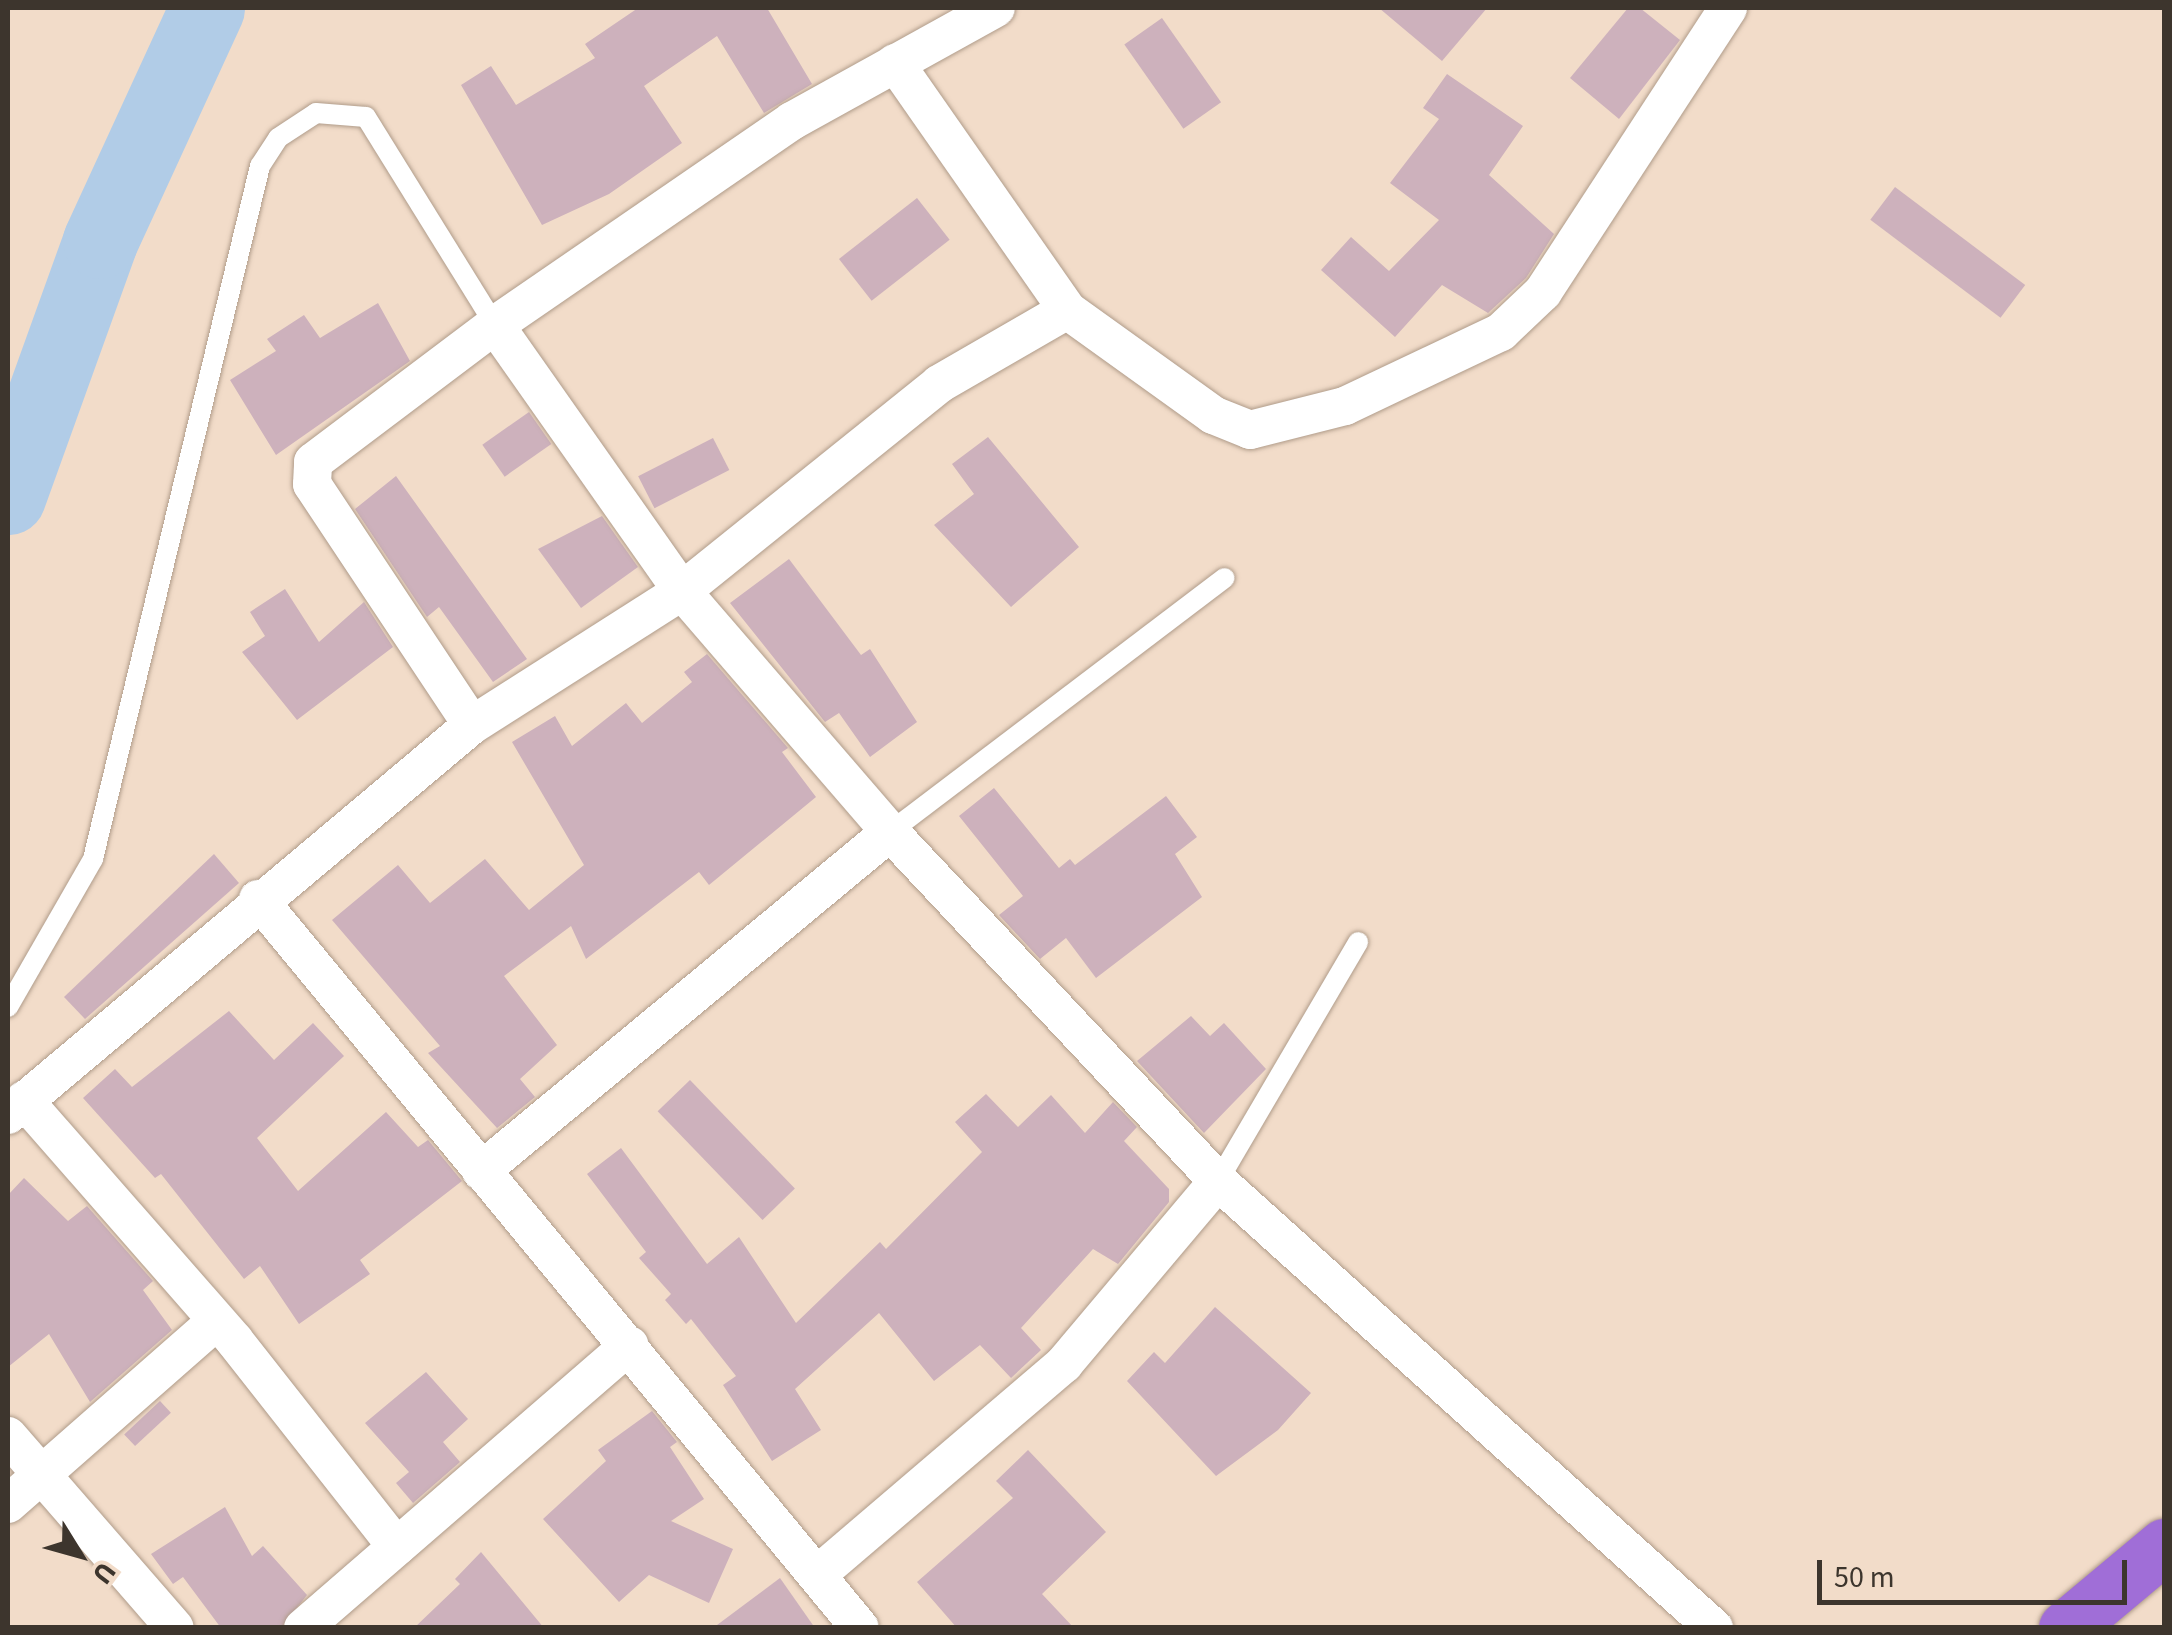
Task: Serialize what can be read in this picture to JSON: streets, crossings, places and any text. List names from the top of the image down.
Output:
{
  "scale_bar": "50 m",
  "north": "bottom right"
}
